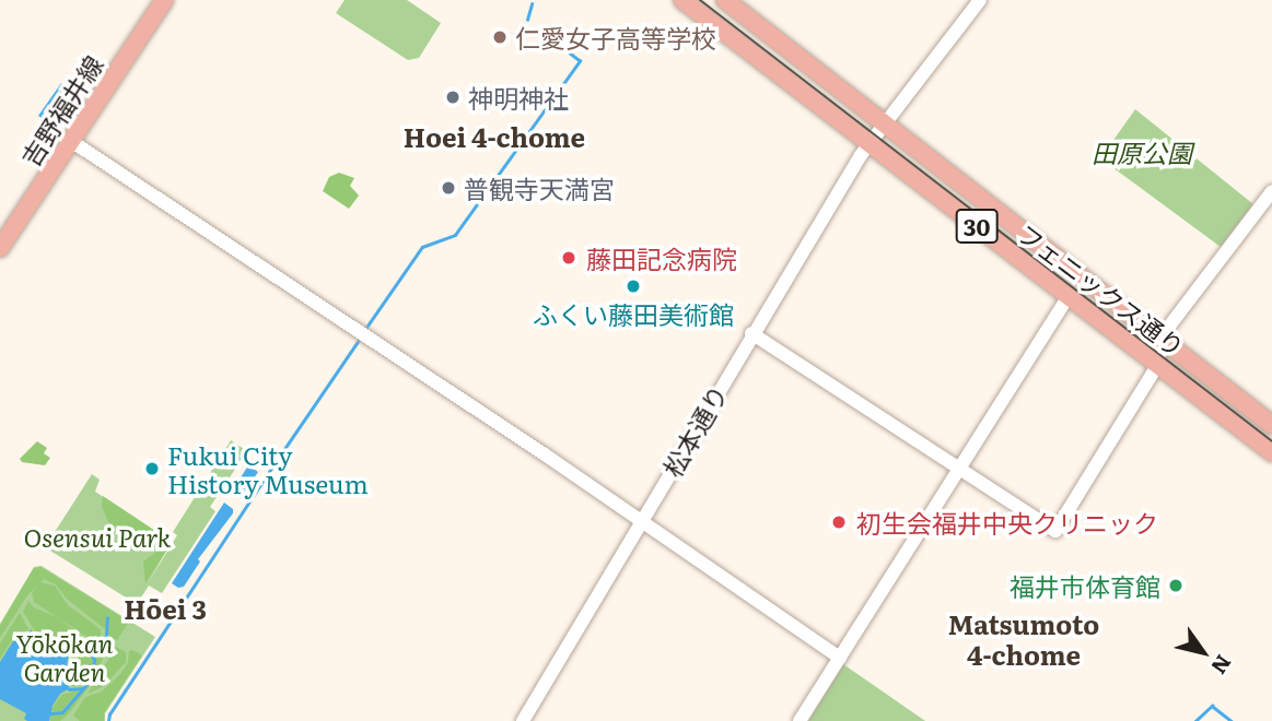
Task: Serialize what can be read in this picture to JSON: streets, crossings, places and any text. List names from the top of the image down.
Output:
{
  "streets": {
    "main road": ["吉野福井線", "30", "フェニックス通り"],
    "street": ["松本通り"]
  },
  "crossings": [
    ["フェニックス通り", "松本通り"]
  ],
  "districts": ["Hoei 4-chome", "Hōei 3", "Matsumoto 4-chome"],
  "parks": ["田原公園", "Osensui Park", "Yōkōkan Garden"],
  "places": [
    "仁愛女子高等学校",
    "神明神社",
    "普観寺天満宮",
    "藤田記念病院",
    "ふくい藤田美術館",
    "Fukui City History Museum",
    "初生会福井中央クリニック",
    "福井市体育館"
  ],
  "north": "bottom right"
}
